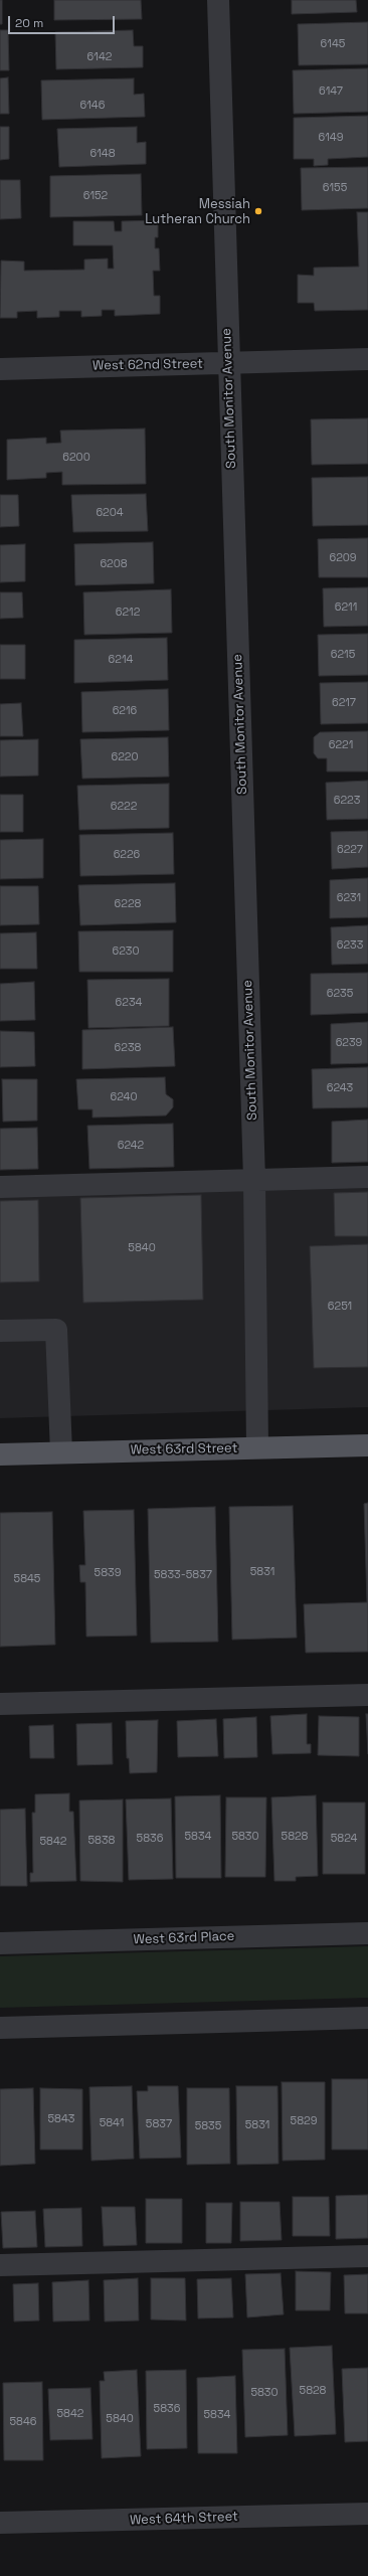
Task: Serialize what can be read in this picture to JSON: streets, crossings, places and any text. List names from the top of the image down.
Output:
{
  "streets": {
    "main road": ["West 63rd Street"],
    "street": [
      "West 62nd Street",
      "South Monitor Avenue",
      "West 63rd Place",
      "West 64th Street"
    ]
  },
  "crossings": [
    ["West 62nd Street", "South Monitor Avenue"],
    ["South Monitor Avenue", "West 63rd Street"]
  ],
  "places": ["Messiah Lutheran Church"],
  "house_numbers": [
    "6145",
    "6142",
    "6147",
    "6146",
    "6149",
    "6148",
    "6155",
    "6152",
    "6200",
    "6204",
    "6209",
    "6208",
    "6211",
    "6212",
    "6215",
    "6214",
    "6217",
    "6216",
    "6221",
    "6220",
    "6223",
    "6222",
    "6227",
    "6226",
    "6231",
    "6228",
    "6233",
    "6230",
    "6235",
    "6234",
    "6239",
    "6238",
    "6243",
    "6240",
    "6242",
    "5840",
    "6251",
    "5831",
    "5839",
    "5833-5837",
    "5845",
    "5834",
    "5830",
    "5828",
    "5836",
    "5824",
    "5838",
    "5842",
    "5843",
    "5829",
    "5841",
    "5837",
    "5831",
    "5835",
    "5828",
    "5830",
    "5836",
    "5842",
    "5834",
    "5840",
    "5846"
  ],
  "scale_bar": "20 m"
}
